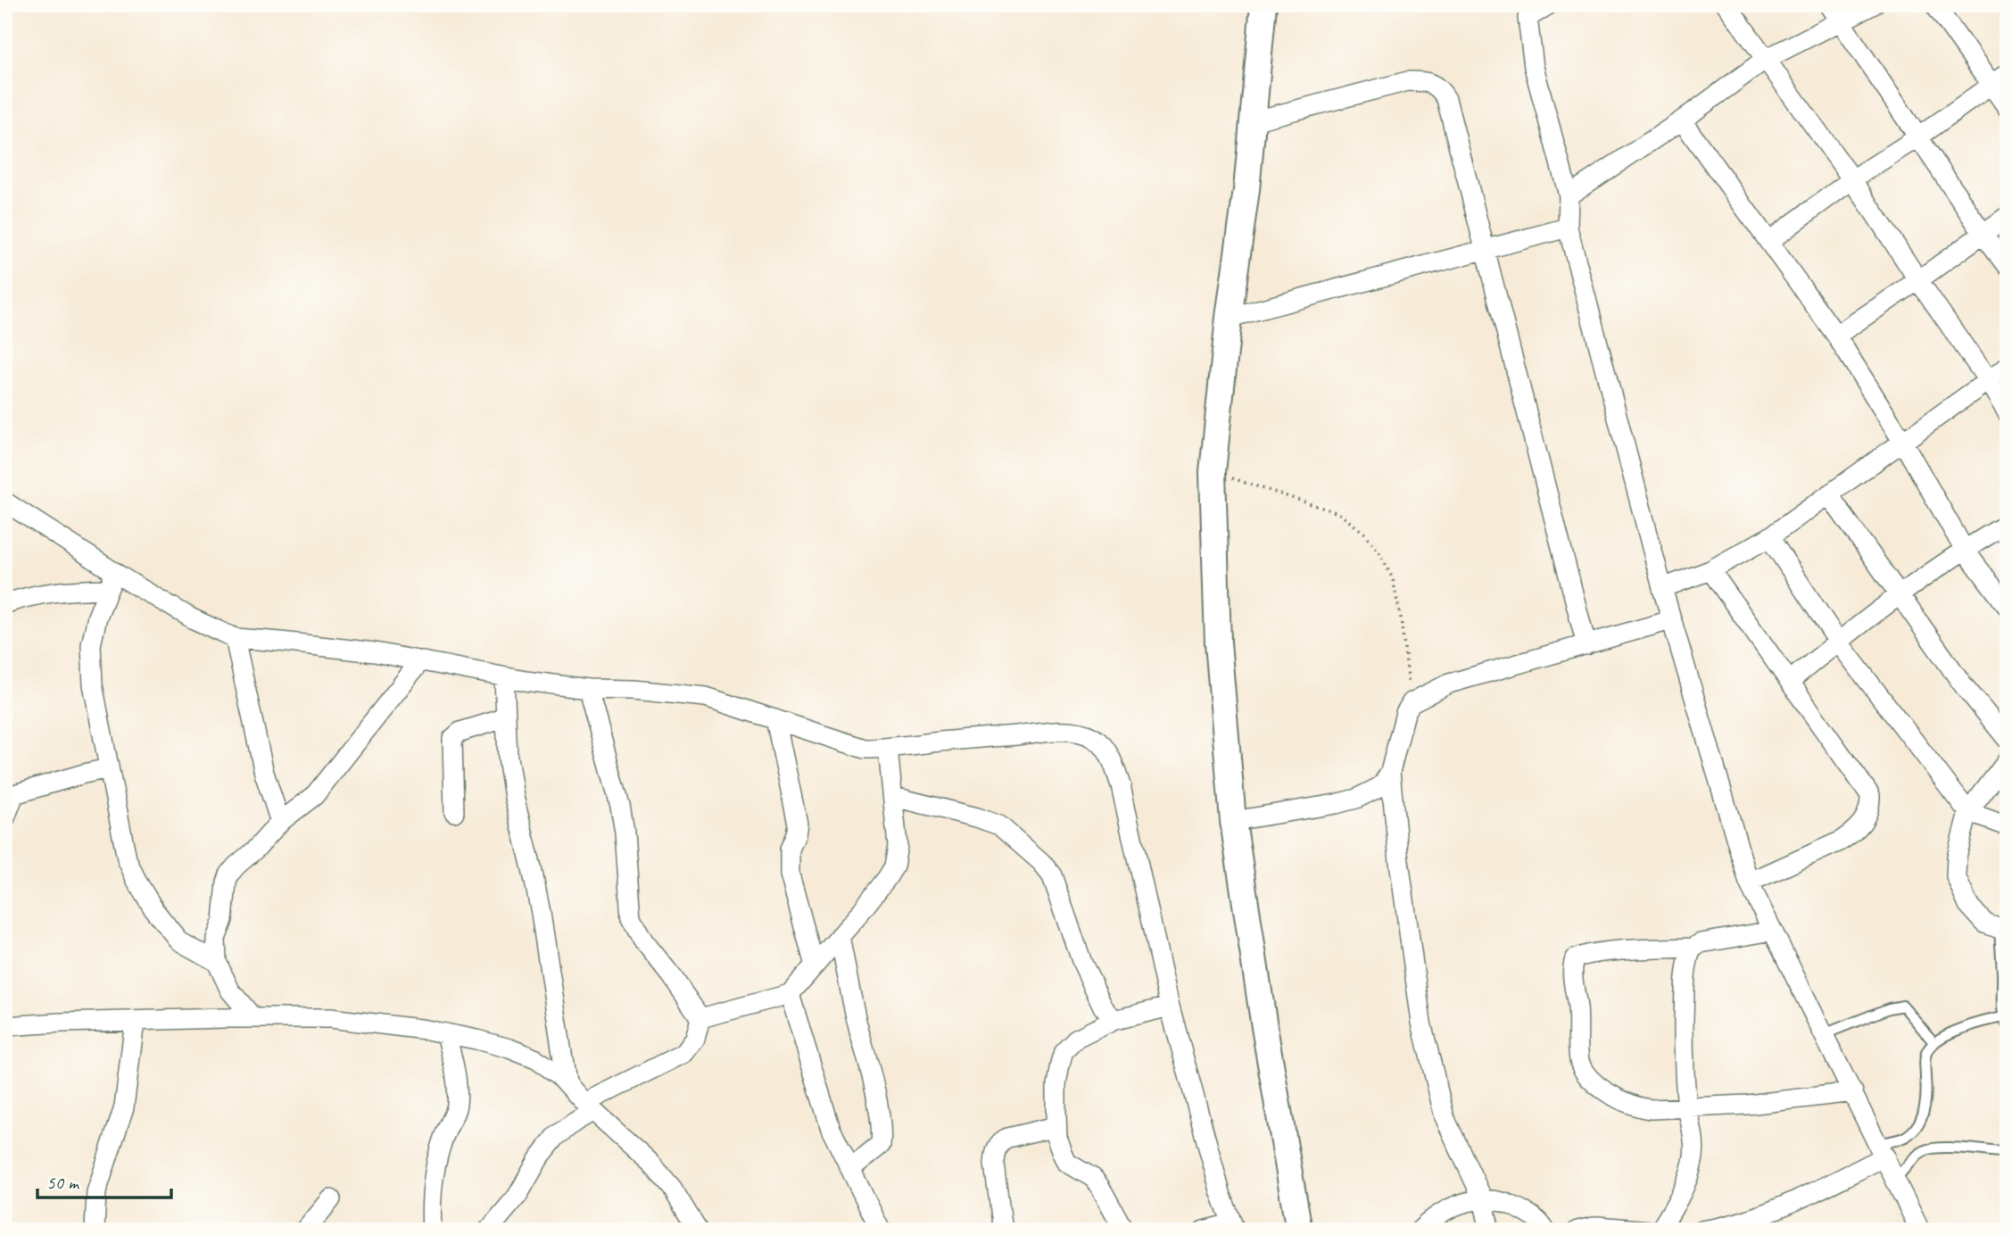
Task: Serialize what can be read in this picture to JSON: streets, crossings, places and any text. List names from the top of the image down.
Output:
{
  "scale_bar": "50 m"
}
